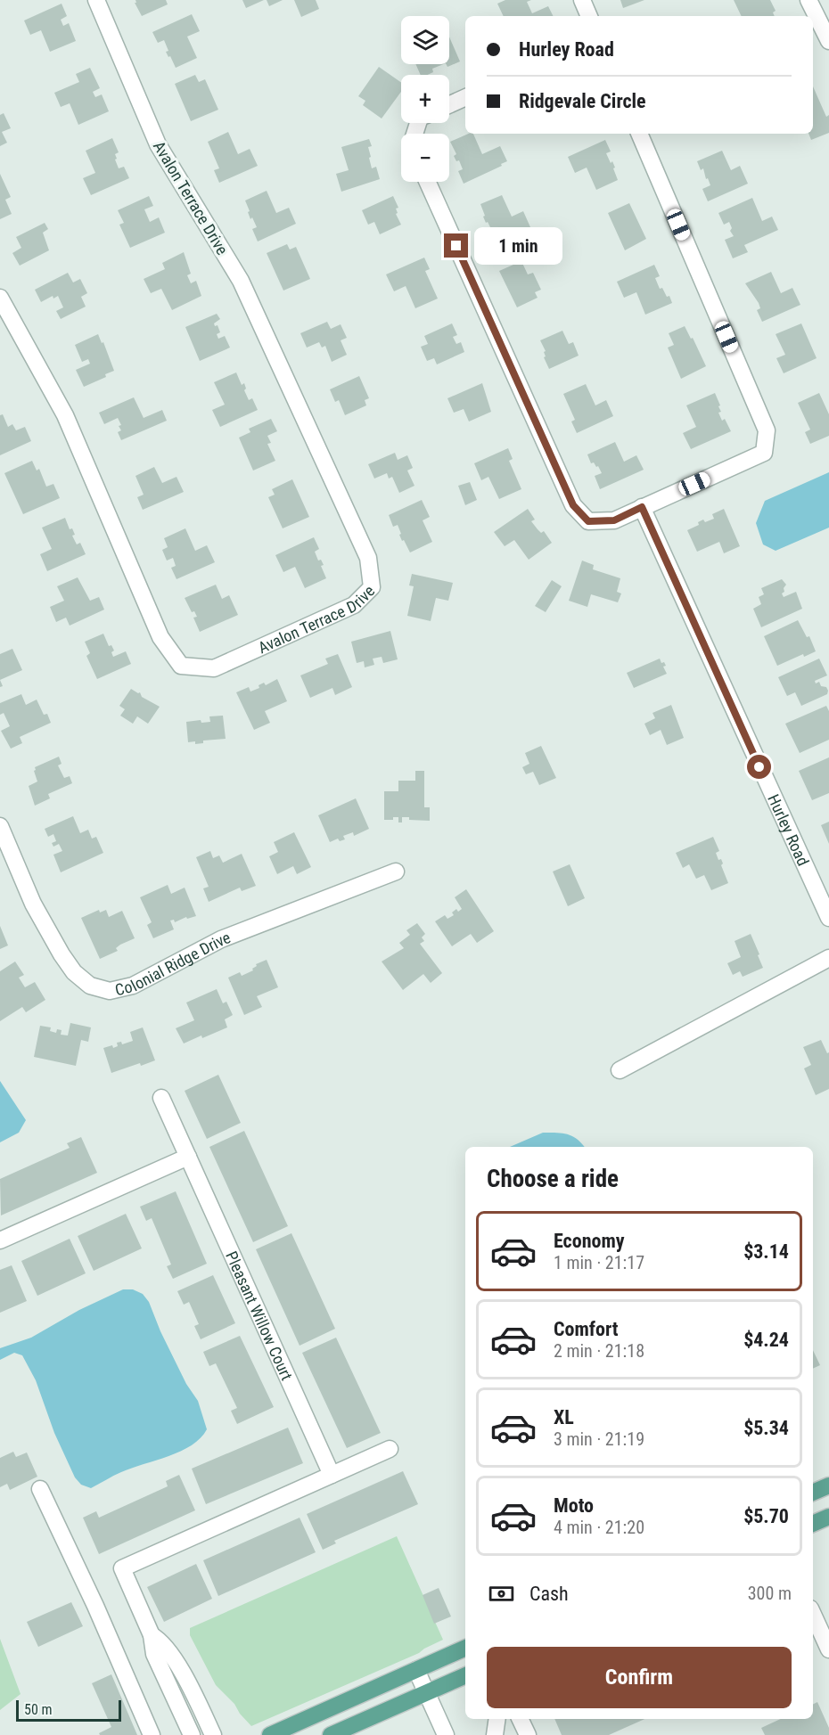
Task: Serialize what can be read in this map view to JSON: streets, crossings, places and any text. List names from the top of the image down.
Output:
{
  "streets": {
    "street": [
      "Avalon Terrace Drive",
      "Hurley Road",
      "Colonial Ridge Drive",
      "Pleasant Willow Court"
    ]
  },
  "scale_bar": "50 m",
  "page": {
    "map_buttons": ["+", "−"],
    "banner": ["Hurley Road", "Ridgevale Circle"],
    "bubble": "1 min",
    "heading": "Choose a ride",
    "list": [
      {
        "name": "Economy",
        "note": "1 min · 21:17",
        "value": "$3.14"
      },
      {
        "name": "Comfort",
        "note": "2 min · 21:18",
        "value": "$4.24"
      },
      {
        "name": "XL",
        "note": "3 min · 21:19",
        "value": "$5.34"
      },
      {
        "name": "Moto",
        "note": "4 min · 21:20",
        "value": "$5.70"
      }
    ],
    "pay": ["Cash", "300 m"],
    "buttons": "Confirm",
    "scale": "50 m"
  }
}
